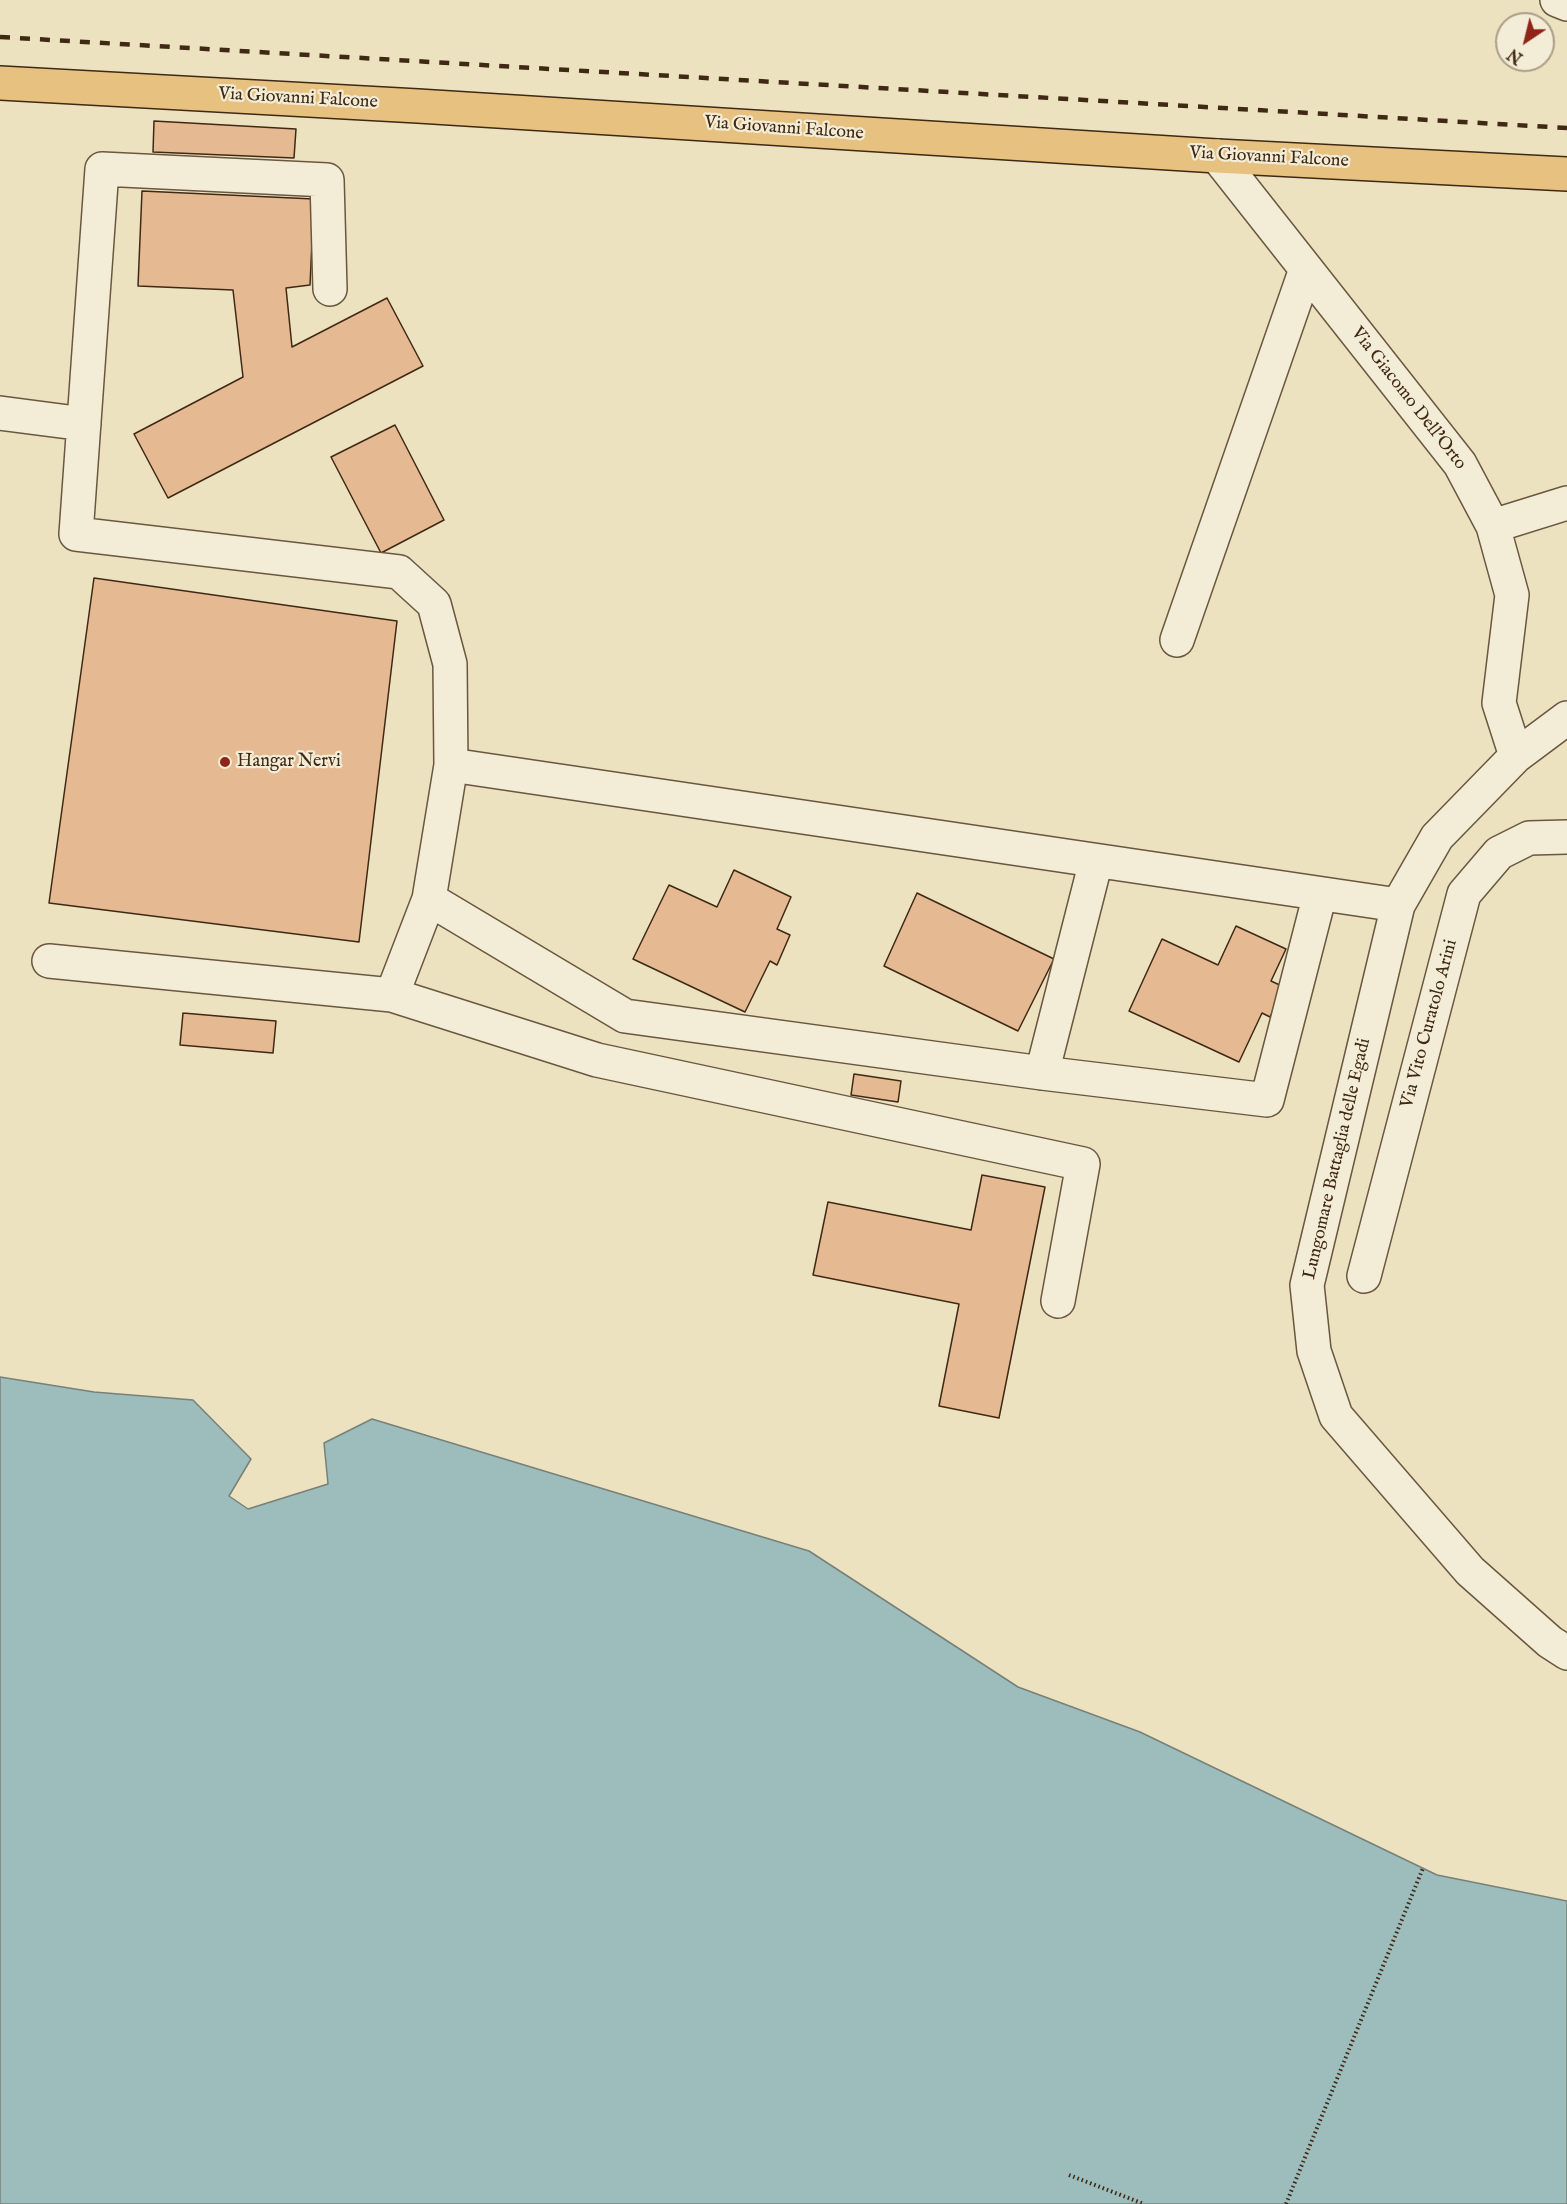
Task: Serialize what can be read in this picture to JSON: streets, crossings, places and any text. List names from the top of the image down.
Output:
{
  "streets": {
    "main road": ["Via Giovanni Falcone"],
    "street": ["Via Giacomo Dell'Orto", "Via Vito Curatolo Arini", "Lungomare Battaglia delle Egadi"]
  },
  "crossings": [
    ["Via Giovanni Falcone", "Via Giacomo Dell'Orto"],
    ["Via Giacomo Dell'Orto", "Lungomare Battaglia delle Egadi"]
  ],
  "places": ["Hangar Nervi"],
  "north": "bottom left"
}
